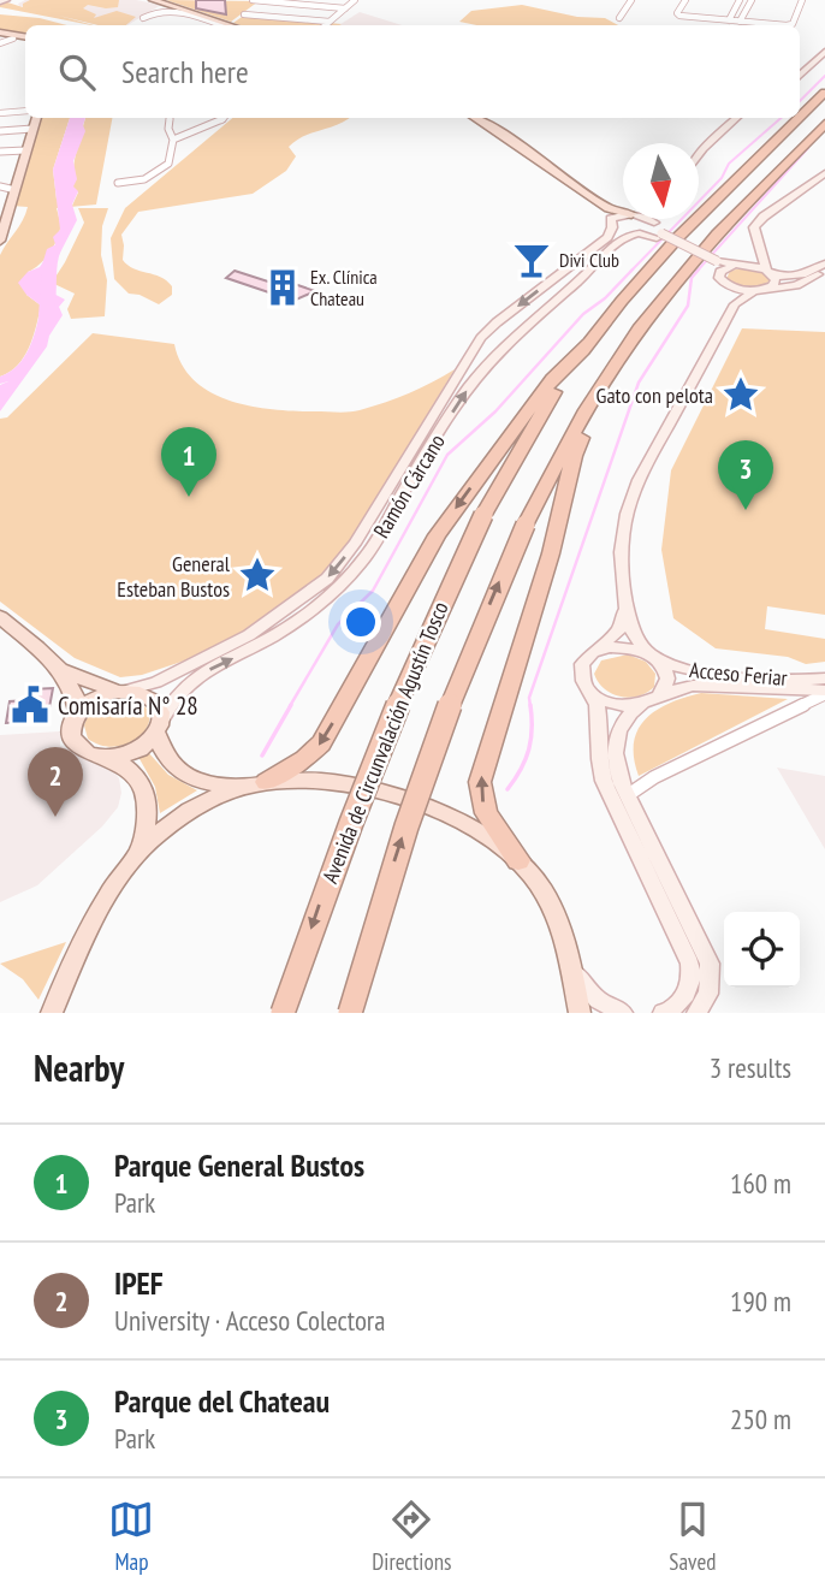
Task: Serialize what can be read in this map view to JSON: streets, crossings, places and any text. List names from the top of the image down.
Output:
{
  "streets": {
    "highway": ["Avenida de Circunvalación Agustín Tosco"],
    "main road": ["Ramón Cárcano", "Acceso Feriar"]
  },
  "places": {
    "bar": ["Divi Club"],
    "building": ["Ex. Clínica Chateau"],
    "place": ["Gato con pelota", "General Esteban Bustos"],
    "public building": ["Comisaría N° 28"]
  },
  "north": "bottom",
  "page": {
    "search": "Search here",
    "pins": ["1", "3", "2"],
    "heading": ["Nearby", "3 results"],
    "list": [
      {
        "mark": "1",
        "name": "Parque General Bustos",
        "note": "Park",
        "value": "160 m"
      },
      {
        "mark": "2",
        "name": "IPEF",
        "note": "University · Acceso Colectora",
        "value": "190 m"
      },
      {
        "mark": "3",
        "name": "Parque del Chateau",
        "note": "Park",
        "value": "250 m"
      }
    ],
    "nav": ["Map", "Directions", "Saved"]
  }
}
